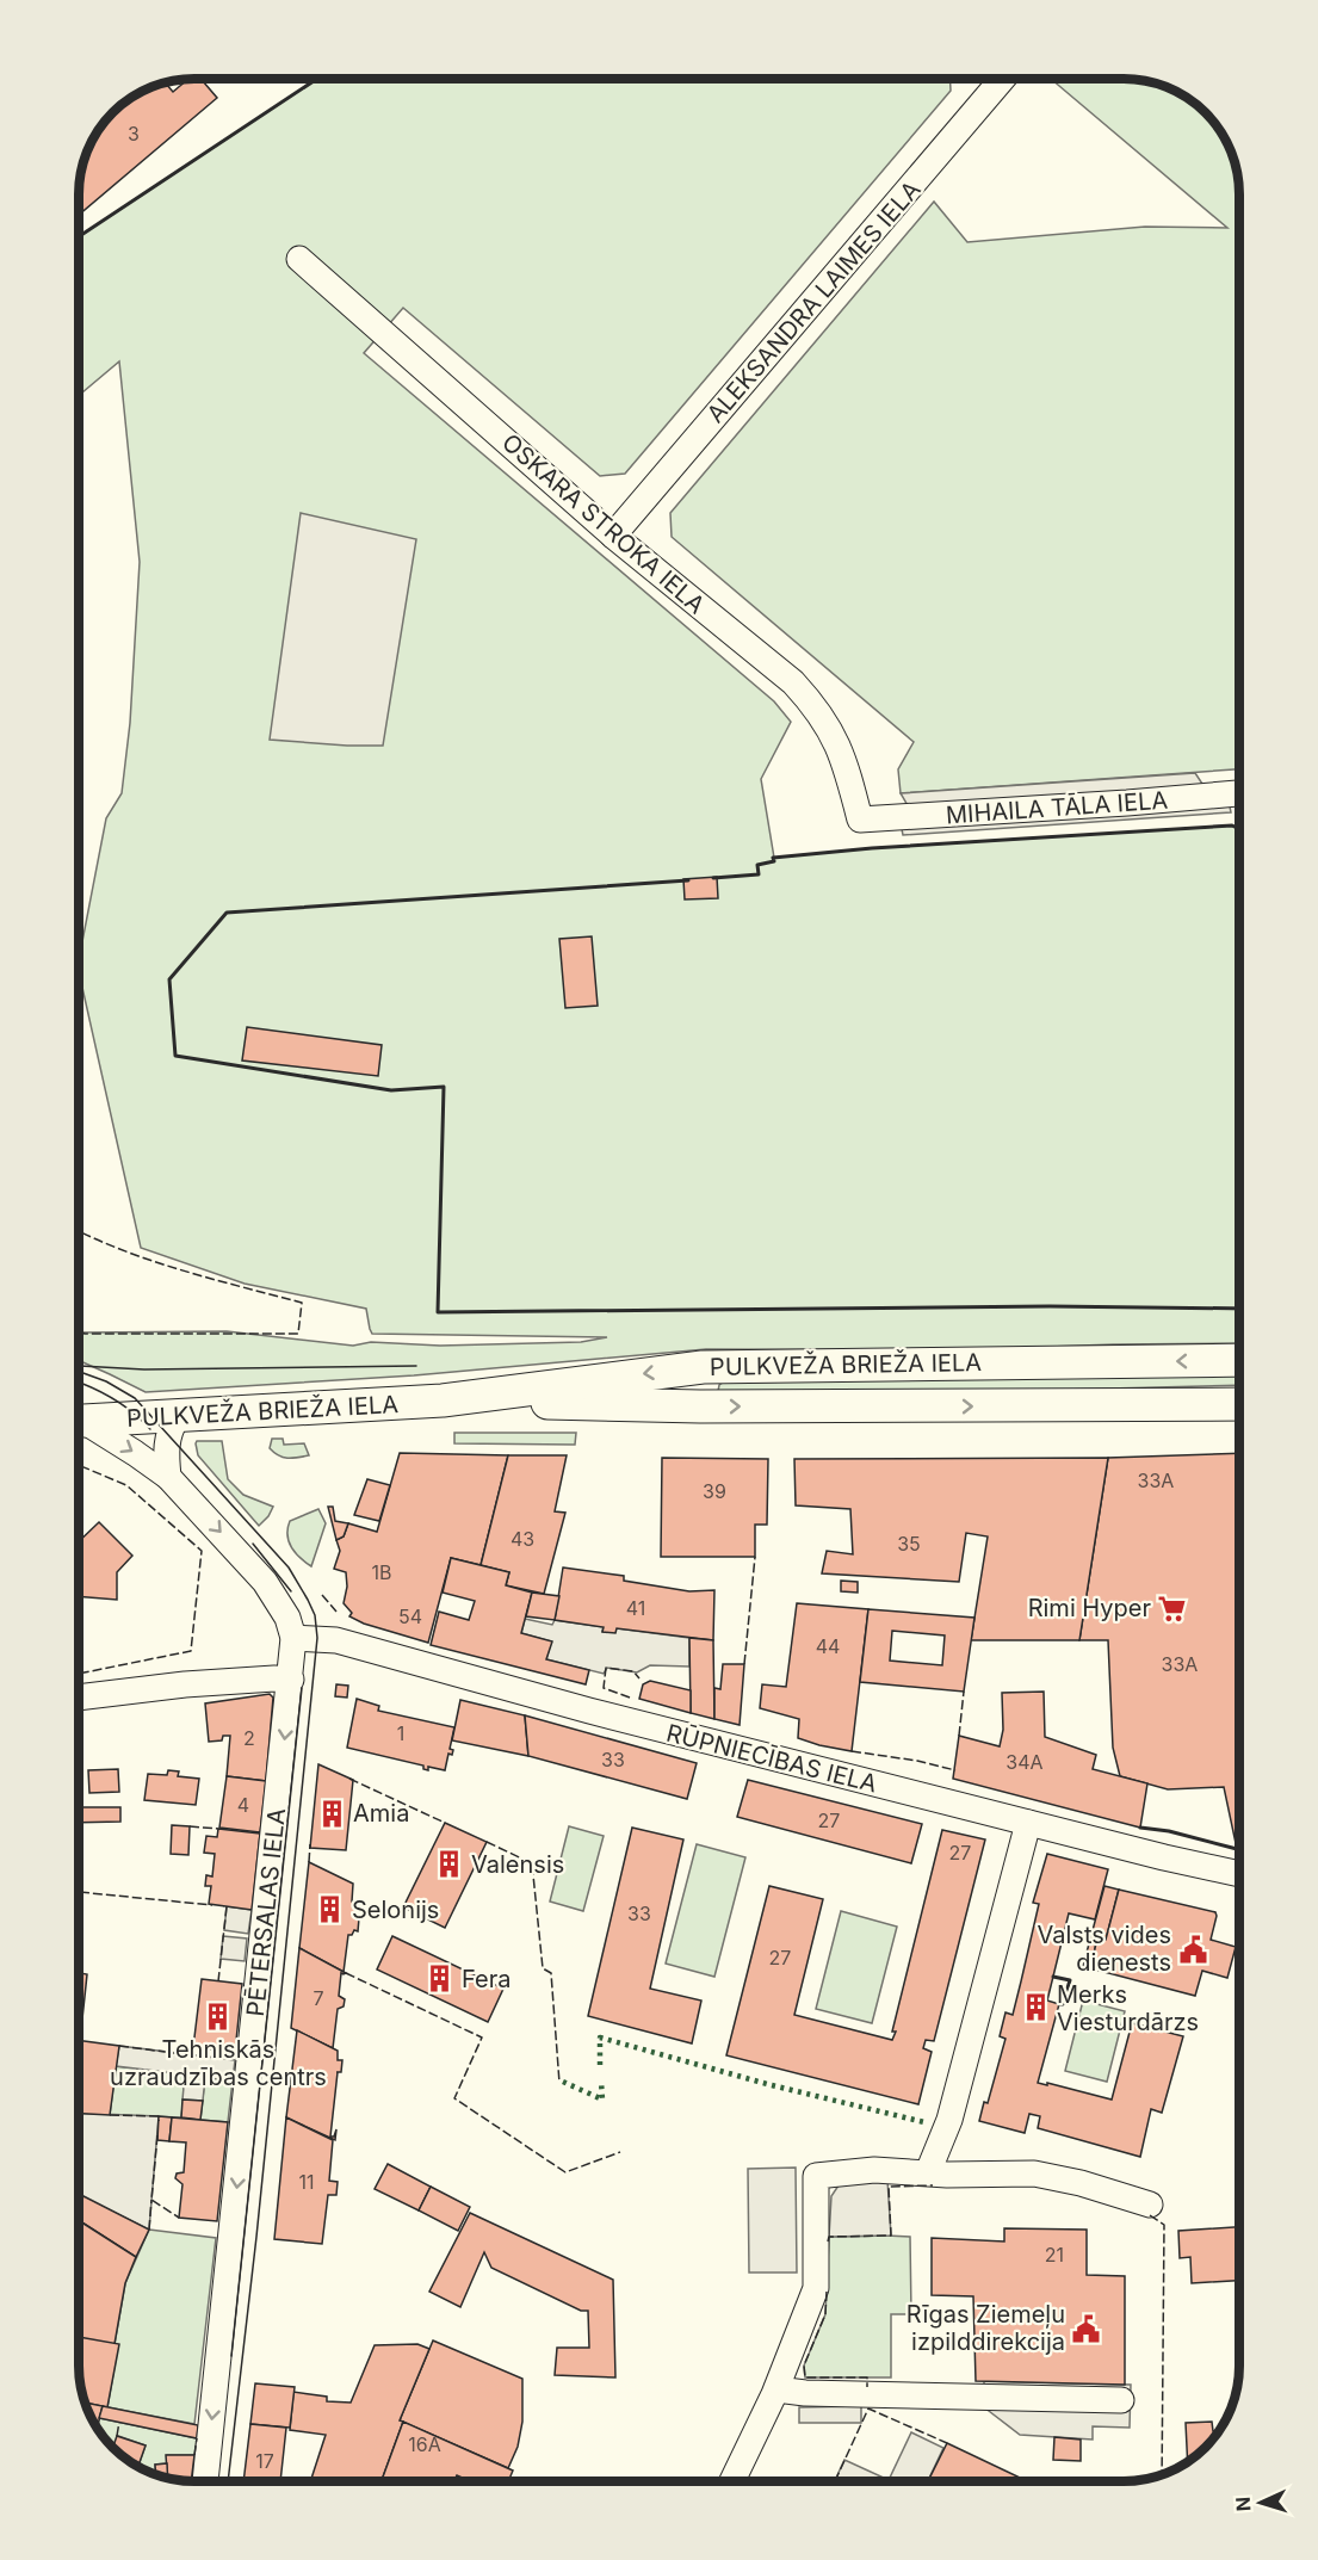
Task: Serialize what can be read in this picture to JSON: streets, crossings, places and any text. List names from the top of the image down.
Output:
{
  "streets": {
    "main road": ["PULKVEŽA BRIEŽA IELA"],
    "street": [
      "ALEKSANDRA LAIMES IELA",
      "OSKARA STROKA IELA",
      "MIHAILA TĀLA IELA",
      "RŪPNIECĪBAS IELA",
      "PĒTERSALAS IELA"
    ]
  },
  "crossings": [
    ["ALEKSANDRA LAIMES IELA", "OSKARA STROKA IELA"],
    ["OSKARA STROKA IELA", "MIHAILA TĀLA IELA"],
    ["RŪPNIECĪBAS IELA", "PĒTERSALAS IELA"]
  ],
  "one_way": ["PĒTERSALAS IELA"],
  "places": {
    "supermarket": ["Rimi Hyper"],
    "building": [
      "Amia",
      "Valensis",
      "Selonijs",
      "Fera",
      "Merks Viesturdārzs",
      "Tehniskās uzraudzības centrs"
    ],
    "public building": ["Valsts vides dienests", "Rīgas Ziemeļu izpilddirekcija"]
  },
  "house_numbers": [
    "3",
    "33A",
    "39",
    "43",
    "35",
    "1B",
    "41",
    "54",
    "44",
    "33A",
    "1",
    "2",
    "33",
    "34A",
    "4",
    "27",
    "27",
    "33",
    "27",
    "7",
    "11",
    "21",
    "16A",
    "17"
  ],
  "north": "left"
}
